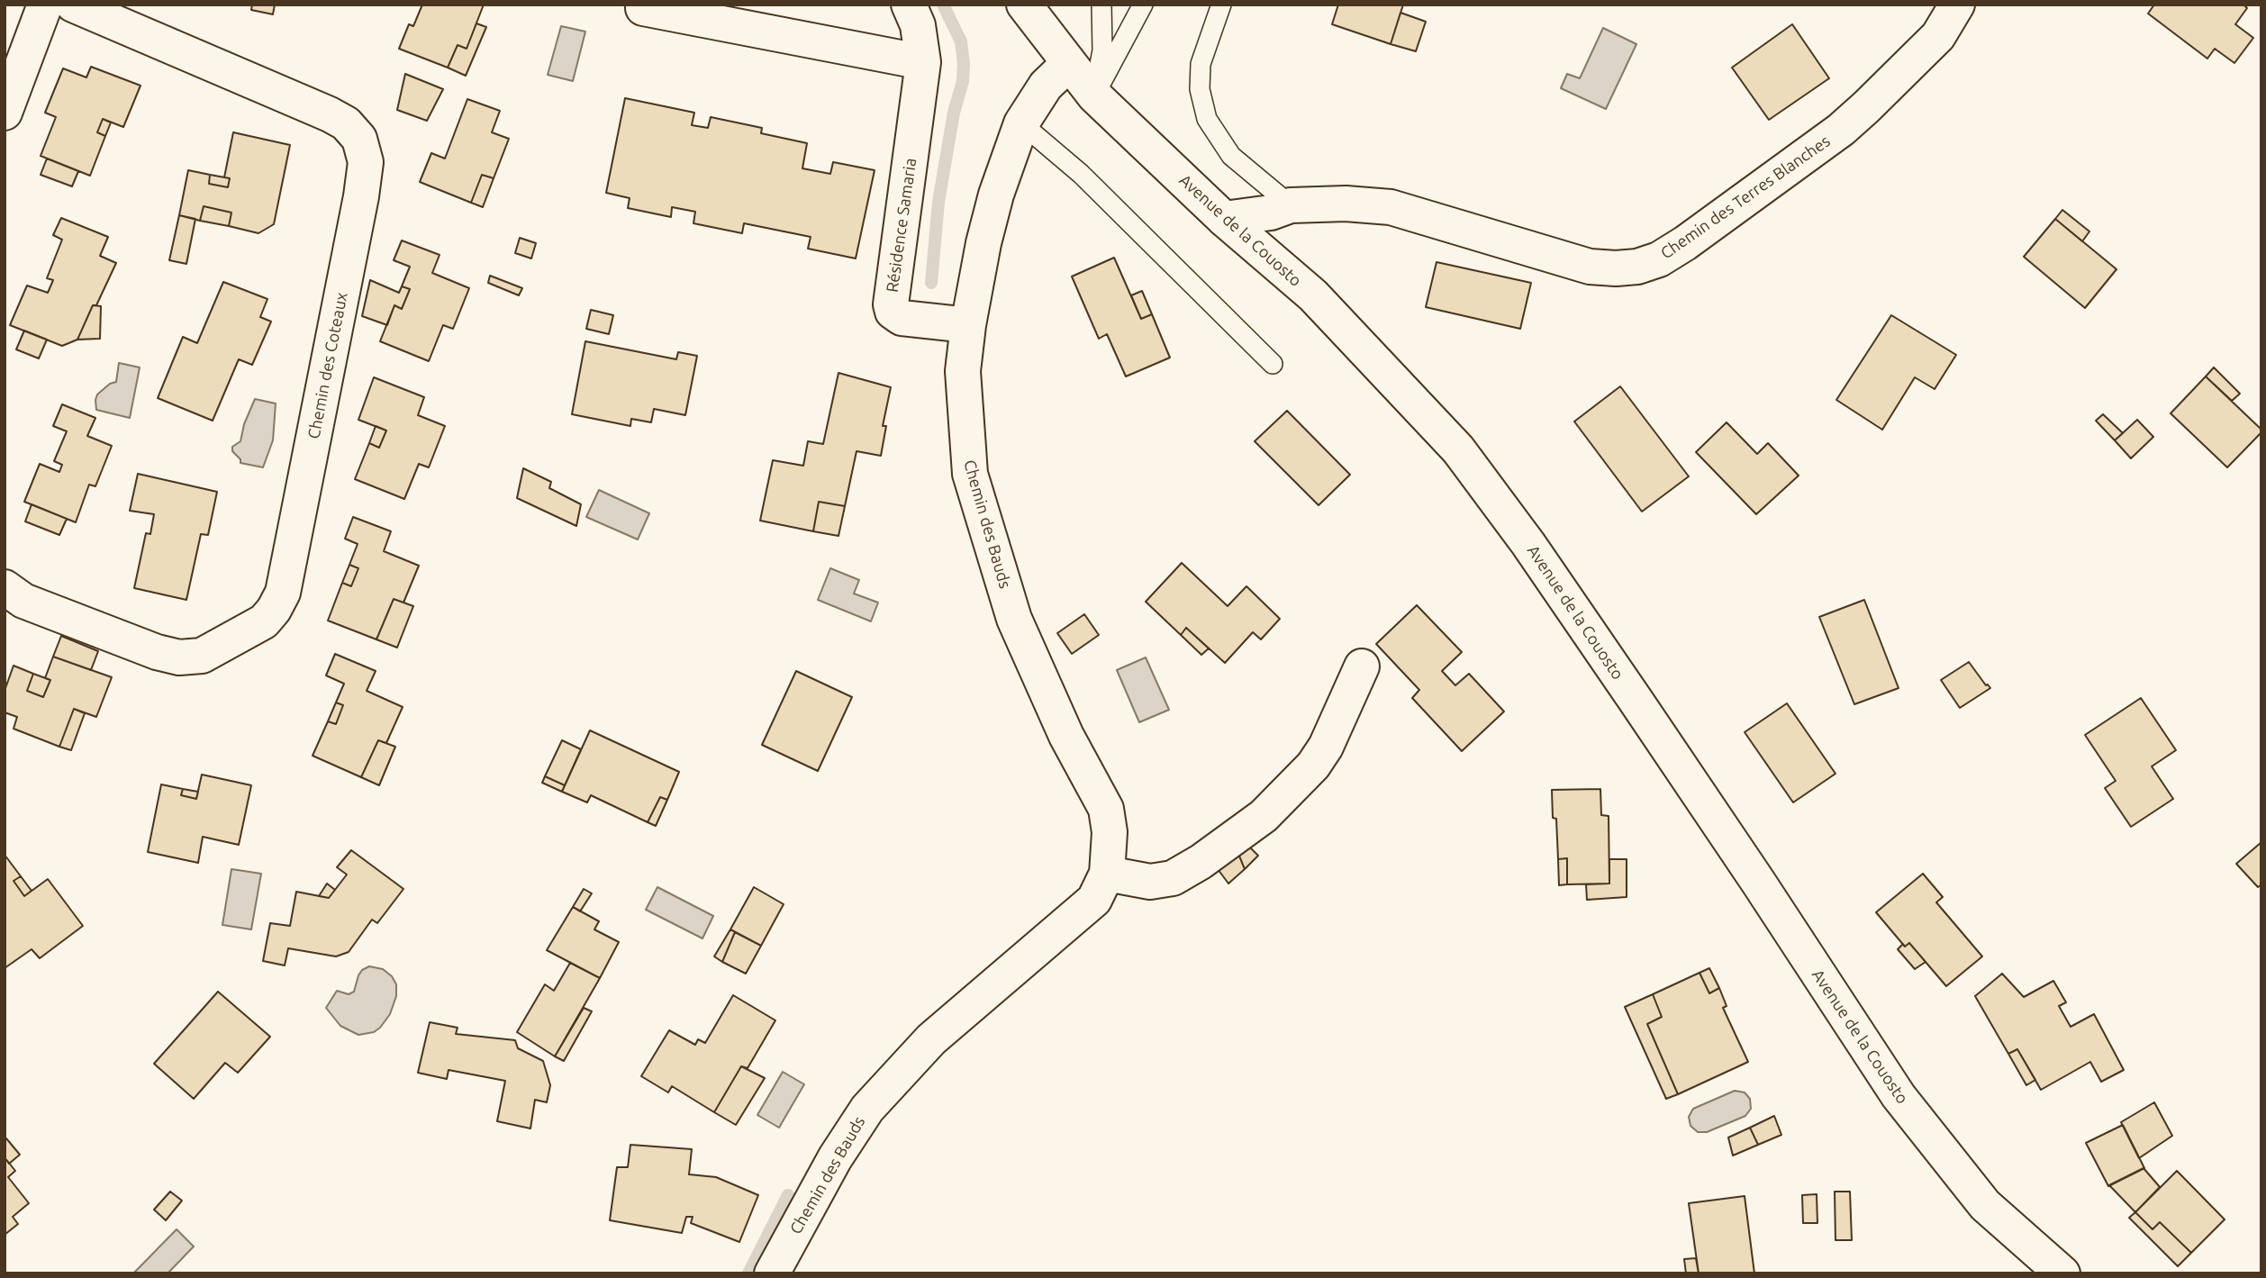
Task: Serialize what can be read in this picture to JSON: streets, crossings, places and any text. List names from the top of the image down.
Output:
{
  "streets": {
    "street": [
      "Chemin des Terres Blanches",
      "Résidence Samaria",
      "Avenue de la Couosto",
      "Chemin des Coteaux",
      "Chemin des Bauds"
    ]
  },
  "crossings": [
    ["Chemin des Terres Blanches", "Avenue de la Couosto"],
    ["Résidence Samaria", "Chemin des Bauds"],
    ["Avenue de la Couosto", "Chemin des Bauds"]
  ]
}
